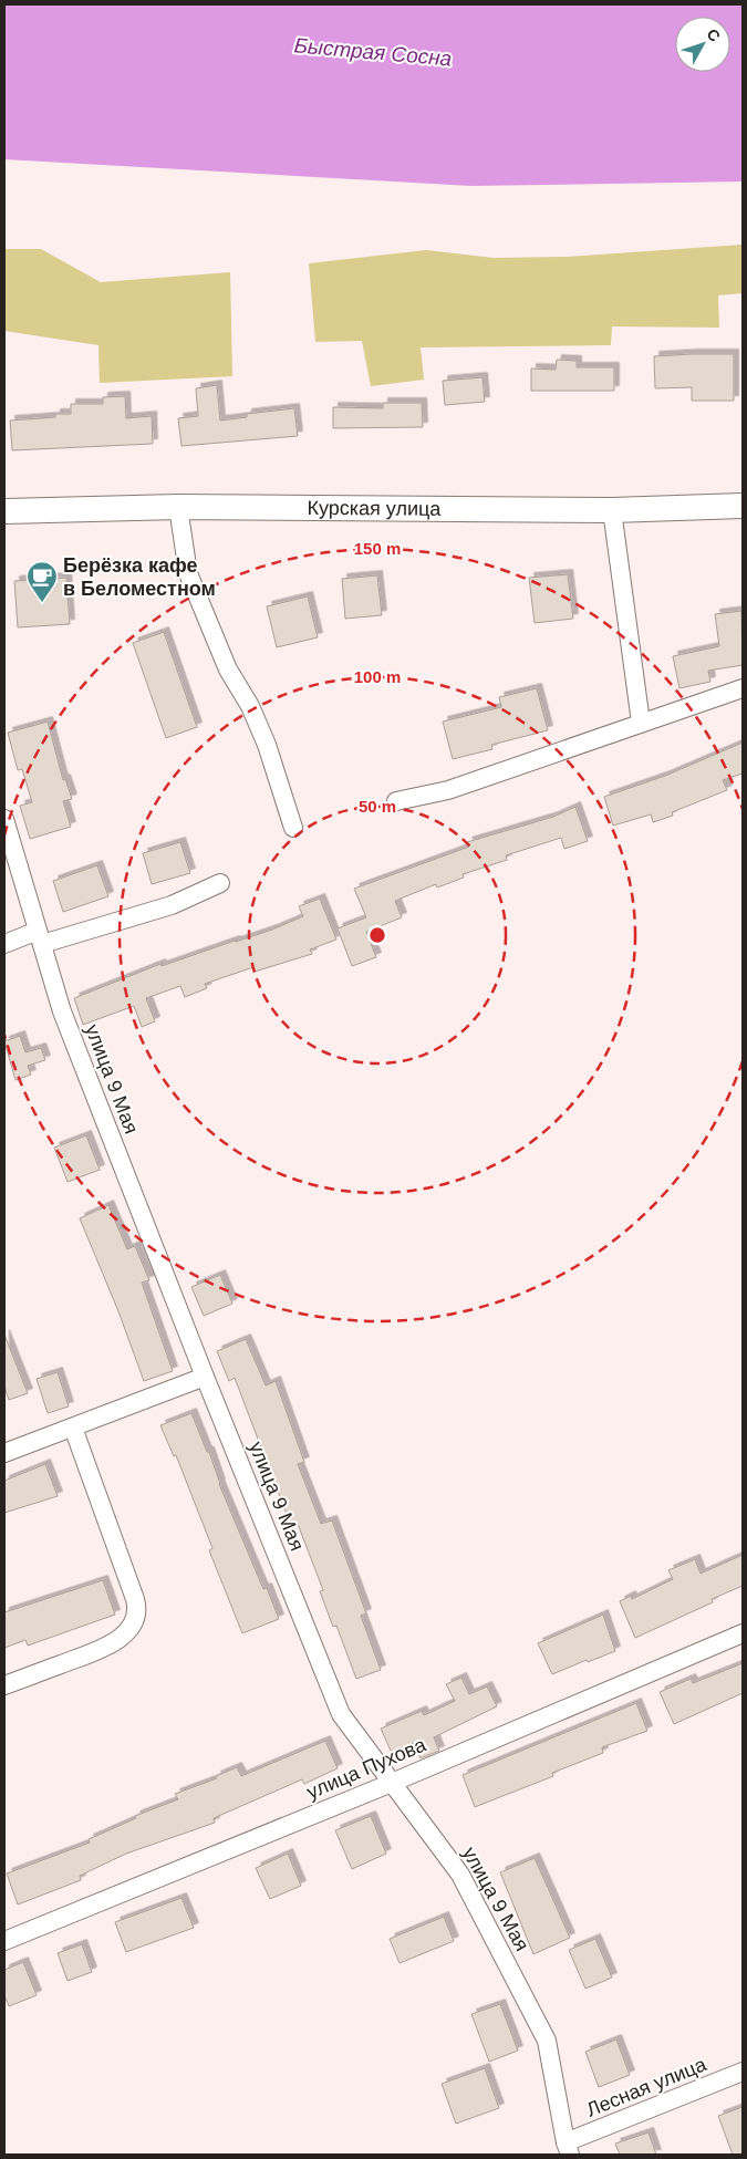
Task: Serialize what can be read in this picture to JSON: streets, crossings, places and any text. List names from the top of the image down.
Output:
{
  "streets": {
    "street": [
      "Курская улица",
      "улица 9 Мая",
      "улица Пухова",
      "Лесная улица"
    ]
  },
  "crossings": [
    ["улица 9 Мая", "улица Пухова"],
    ["улица 9 Мая", "Лесная улица"]
  ],
  "water": ["Быстрая Сосна"],
  "places": {
    "cafe": ["Берёзка кафе в Беломестном"]
  },
  "north": "top right",
  "rings": ["150 m", "100 m", "50 m"]
}
